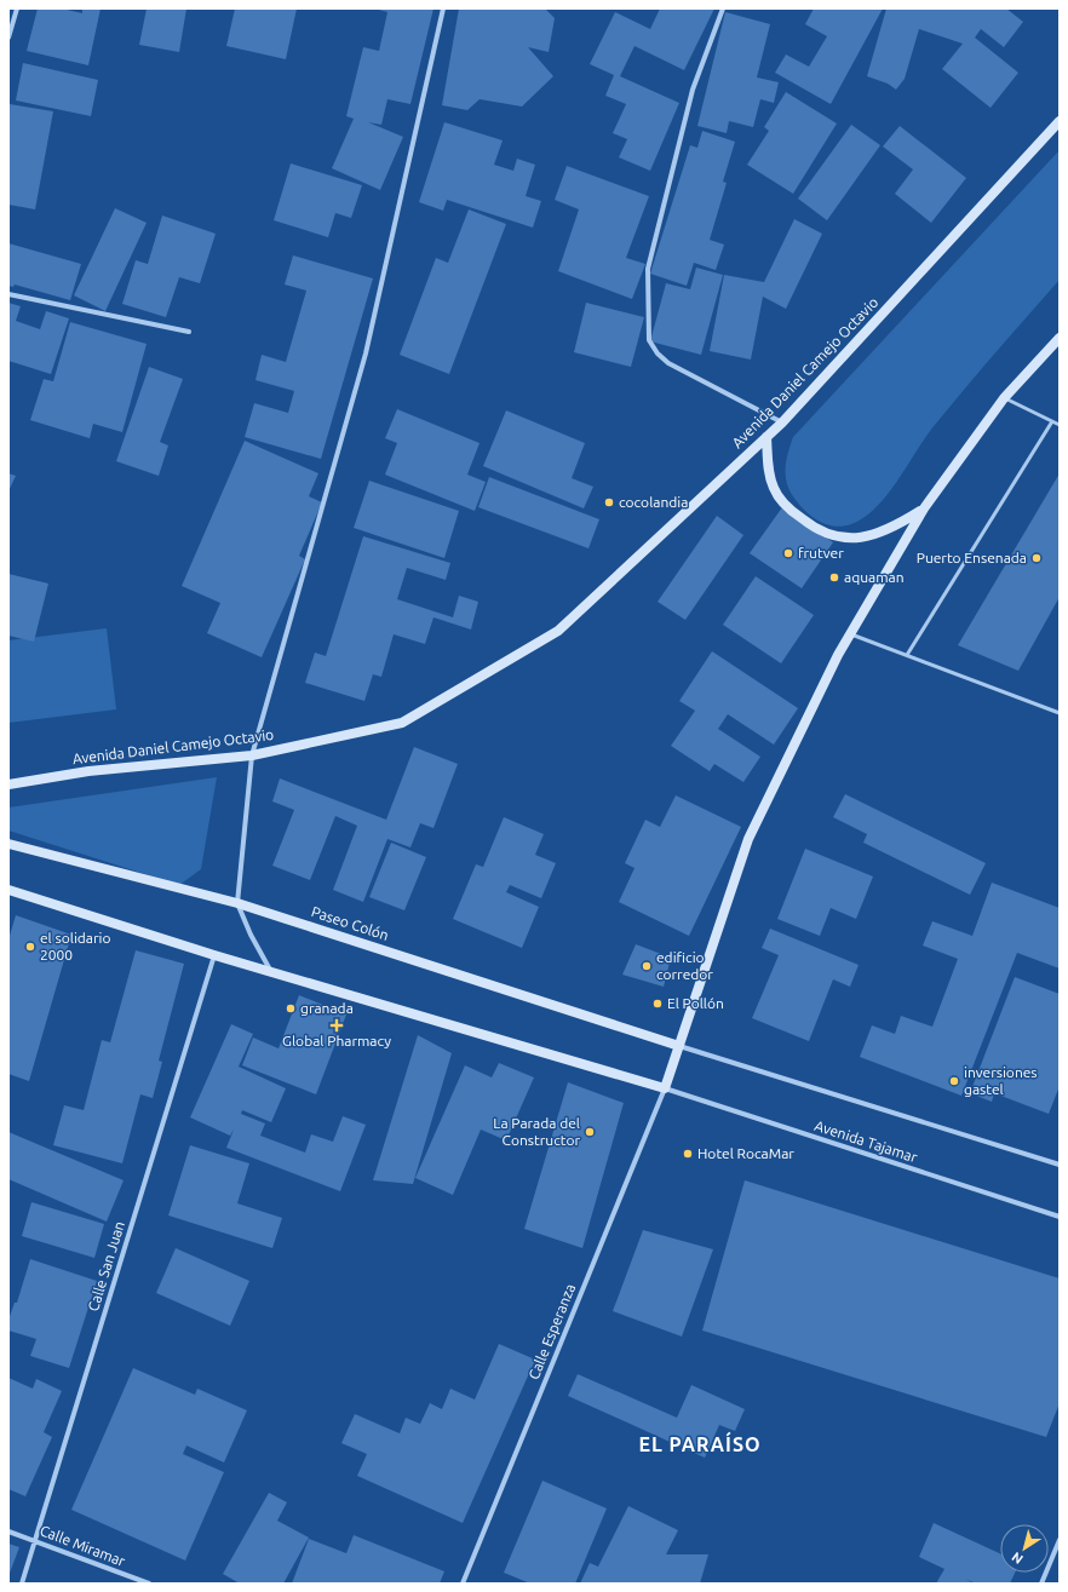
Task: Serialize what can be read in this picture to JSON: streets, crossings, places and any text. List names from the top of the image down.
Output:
{
  "streets": {
    "main road": ["Avenida Daniel Camejo Octavio", "Paseo Colón"],
    "street": [
      "Avenida Tajamar",
      "Calle San Juan",
      "Calle Esperanza",
      "Calle Miramar"
    ]
  },
  "crossings": [
    ["Avenida Tajamar", "Calle Esperanza"],
    ["Calle San Juan", "Calle Miramar"]
  ],
  "districts": ["EL PARAÍSO"],
  "places": {
    "other": [
      "cocolandia",
      "frutver",
      "Puerto Ensenada",
      "aquaman",
      "el solidario 2000",
      "edificio corredor",
      "El Pollón",
      "granada",
      "inversiones gastel",
      "La Parada del Constructor",
      "Hotel RocaMar"
    ],
    "health": ["Global Pharmacy"]
  },
  "north": "bottom left"
}
